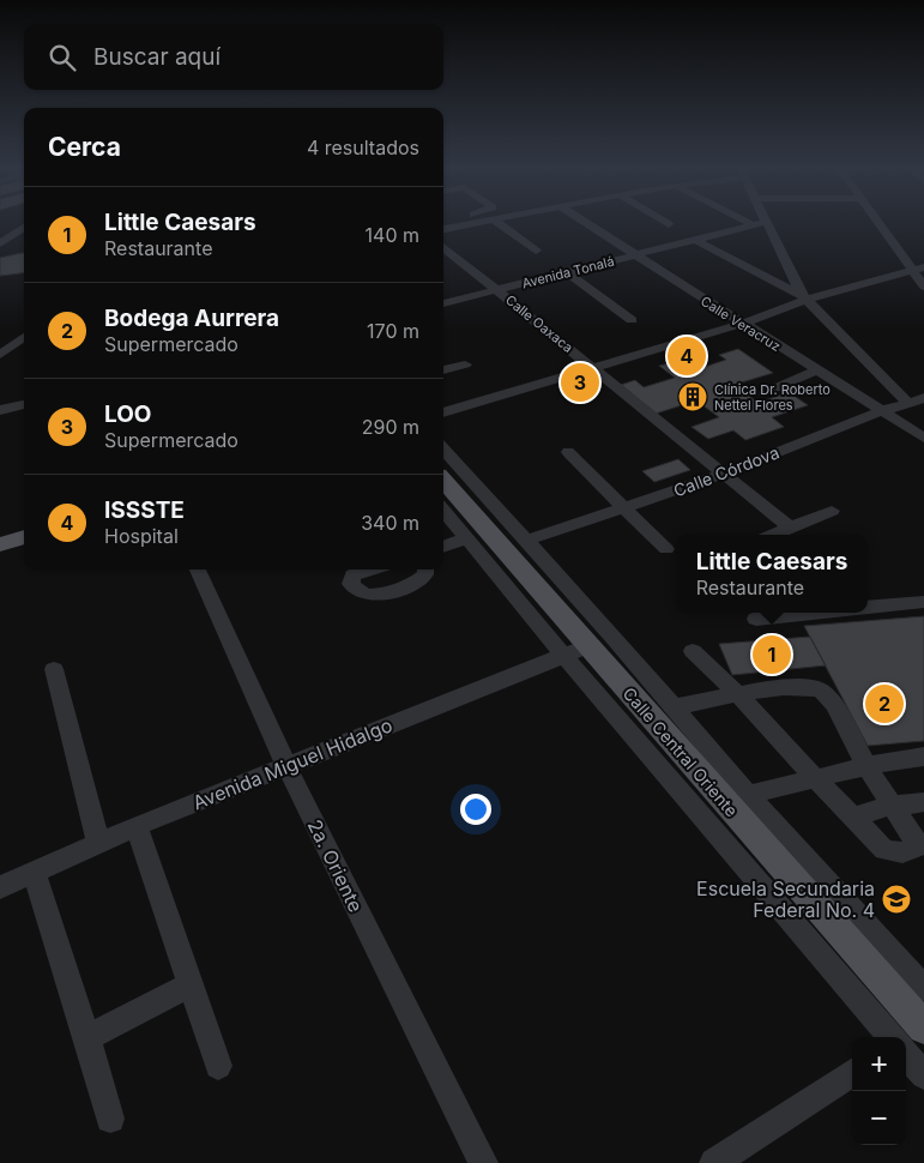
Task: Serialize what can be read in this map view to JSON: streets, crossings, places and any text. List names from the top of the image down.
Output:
{
  "streets": {
    "main road": ["Calle Central Oriente"],
    "street": [
      "Avenida Tonalá",
      "Calle Oaxaca",
      "Calle Veracruz",
      "Calle Córdova",
      "Avenida Miguel Hidalgo",
      "2a. Oriente"
    ]
  },
  "crossings": [
    ["Avenida Tonalá", "Calle Oaxaca"],
    ["Avenida Tonalá", "Calle Veracruz"],
    ["Calle Oaxaca", "Calle Córdova"],
    ["Calle Veracruz", "Calle Córdova"],
    ["Calle Central Oriente", "Avenida Miguel Hidalgo"],
    ["Avenida Miguel Hidalgo", "2a. Oriente"]
  ],
  "places": {
    "building": ["Clínica Dr. Roberto Nettel Flores"],
    "school or university": ["Escuela Secundaria Federal No. 4"]
  },
  "page": {
    "search": "Buscar aquí",
    "heading": ["Cerca", "4 resultados"],
    "list": [
      {
        "mark": "1",
        "name": "Little Caesars",
        "note": "Restaurante",
        "value": "140 m"
      },
      {
        "mark": "2",
        "name": "Bodega Aurrera",
        "note": "Supermercado",
        "value": "170 m"
      },
      {
        "mark": "3",
        "name": "LOO",
        "note": "Supermercado",
        "value": "290 m"
      },
      {
        "mark": "4",
        "name": "ISSSTE",
        "note": "Hospital",
        "value": "340 m"
      }
    ],
    "pins": [
      "4",
      "3",
      "1",
      "2"
    ],
    "popup": ["Little Caesars", "Restaurante"],
    "map_buttons": ["+", "−"]
  }
}
